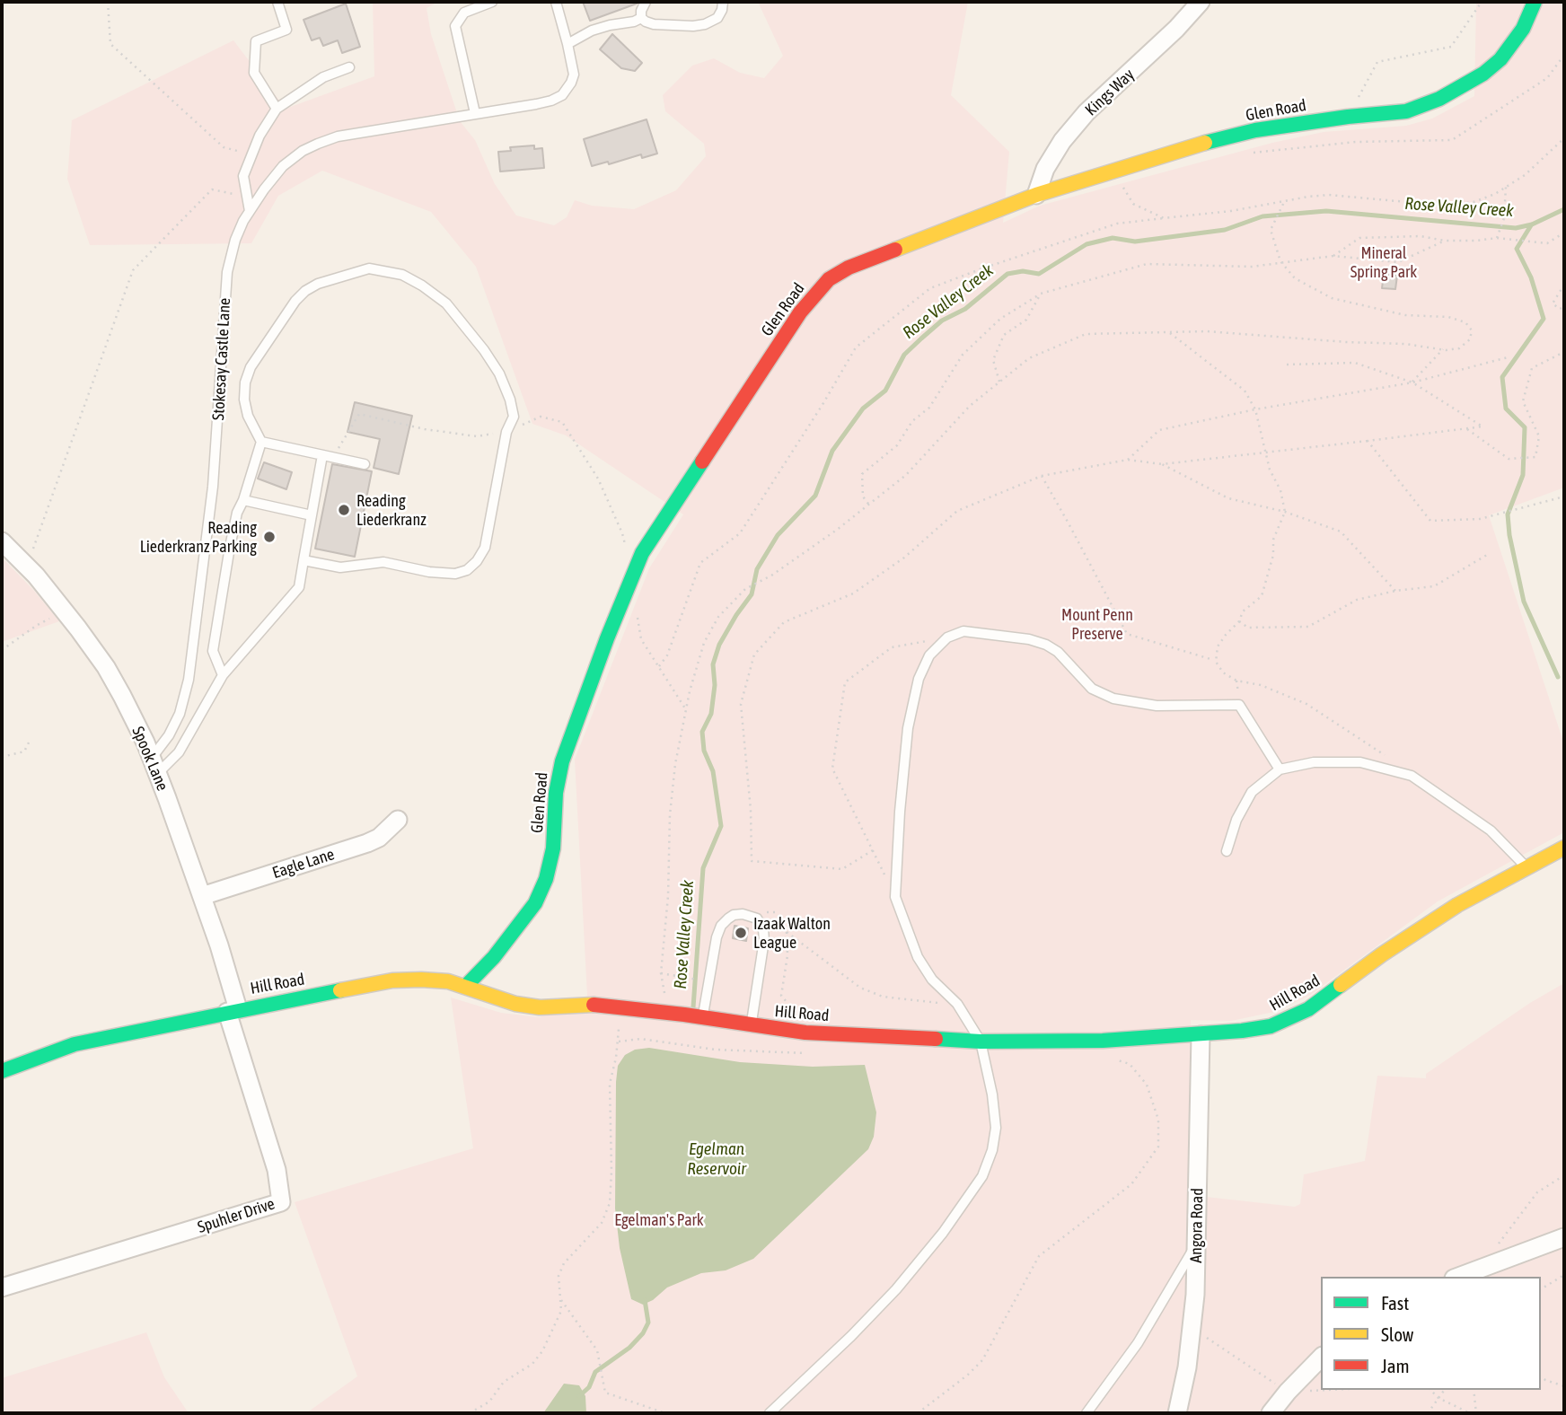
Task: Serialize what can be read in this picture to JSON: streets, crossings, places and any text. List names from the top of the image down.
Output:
{
  "streets": {
    "street": [
      "Kings Way",
      "Glen Road",
      "Spook Lane",
      "Eagle Lane",
      "Hill Road",
      "Spuhler Drive",
      "Angora Road"
    ],
    "lane": ["Stokesay Castle Lane"]
  },
  "crossings": [
    ["Kings Way", "Glen Road"],
    ["Glen Road", "Hill Road"],
    ["Stokesay Castle Lane", "Spook Lane"],
    ["Spook Lane", "Eagle Lane"],
    ["Spook Lane", "Hill Road"],
    ["Spook Lane", "Spuhler Drive"],
    ["Hill Road", "Spuhler Drive"],
    ["Hill Road", "Angora Road"]
  ],
  "water": ["Rose Valley Creek", "Egelman Reservoir"],
  "parks": ["Mineral Spring Park", "Mount Penn Preserve", "Egelman's Park"],
  "places": ["Reading Liederkranz", "Reading Liederkranz Parking", "Izaak Walton League"],
  "legend": ["Fast", "Slow", "Jam"]
}
